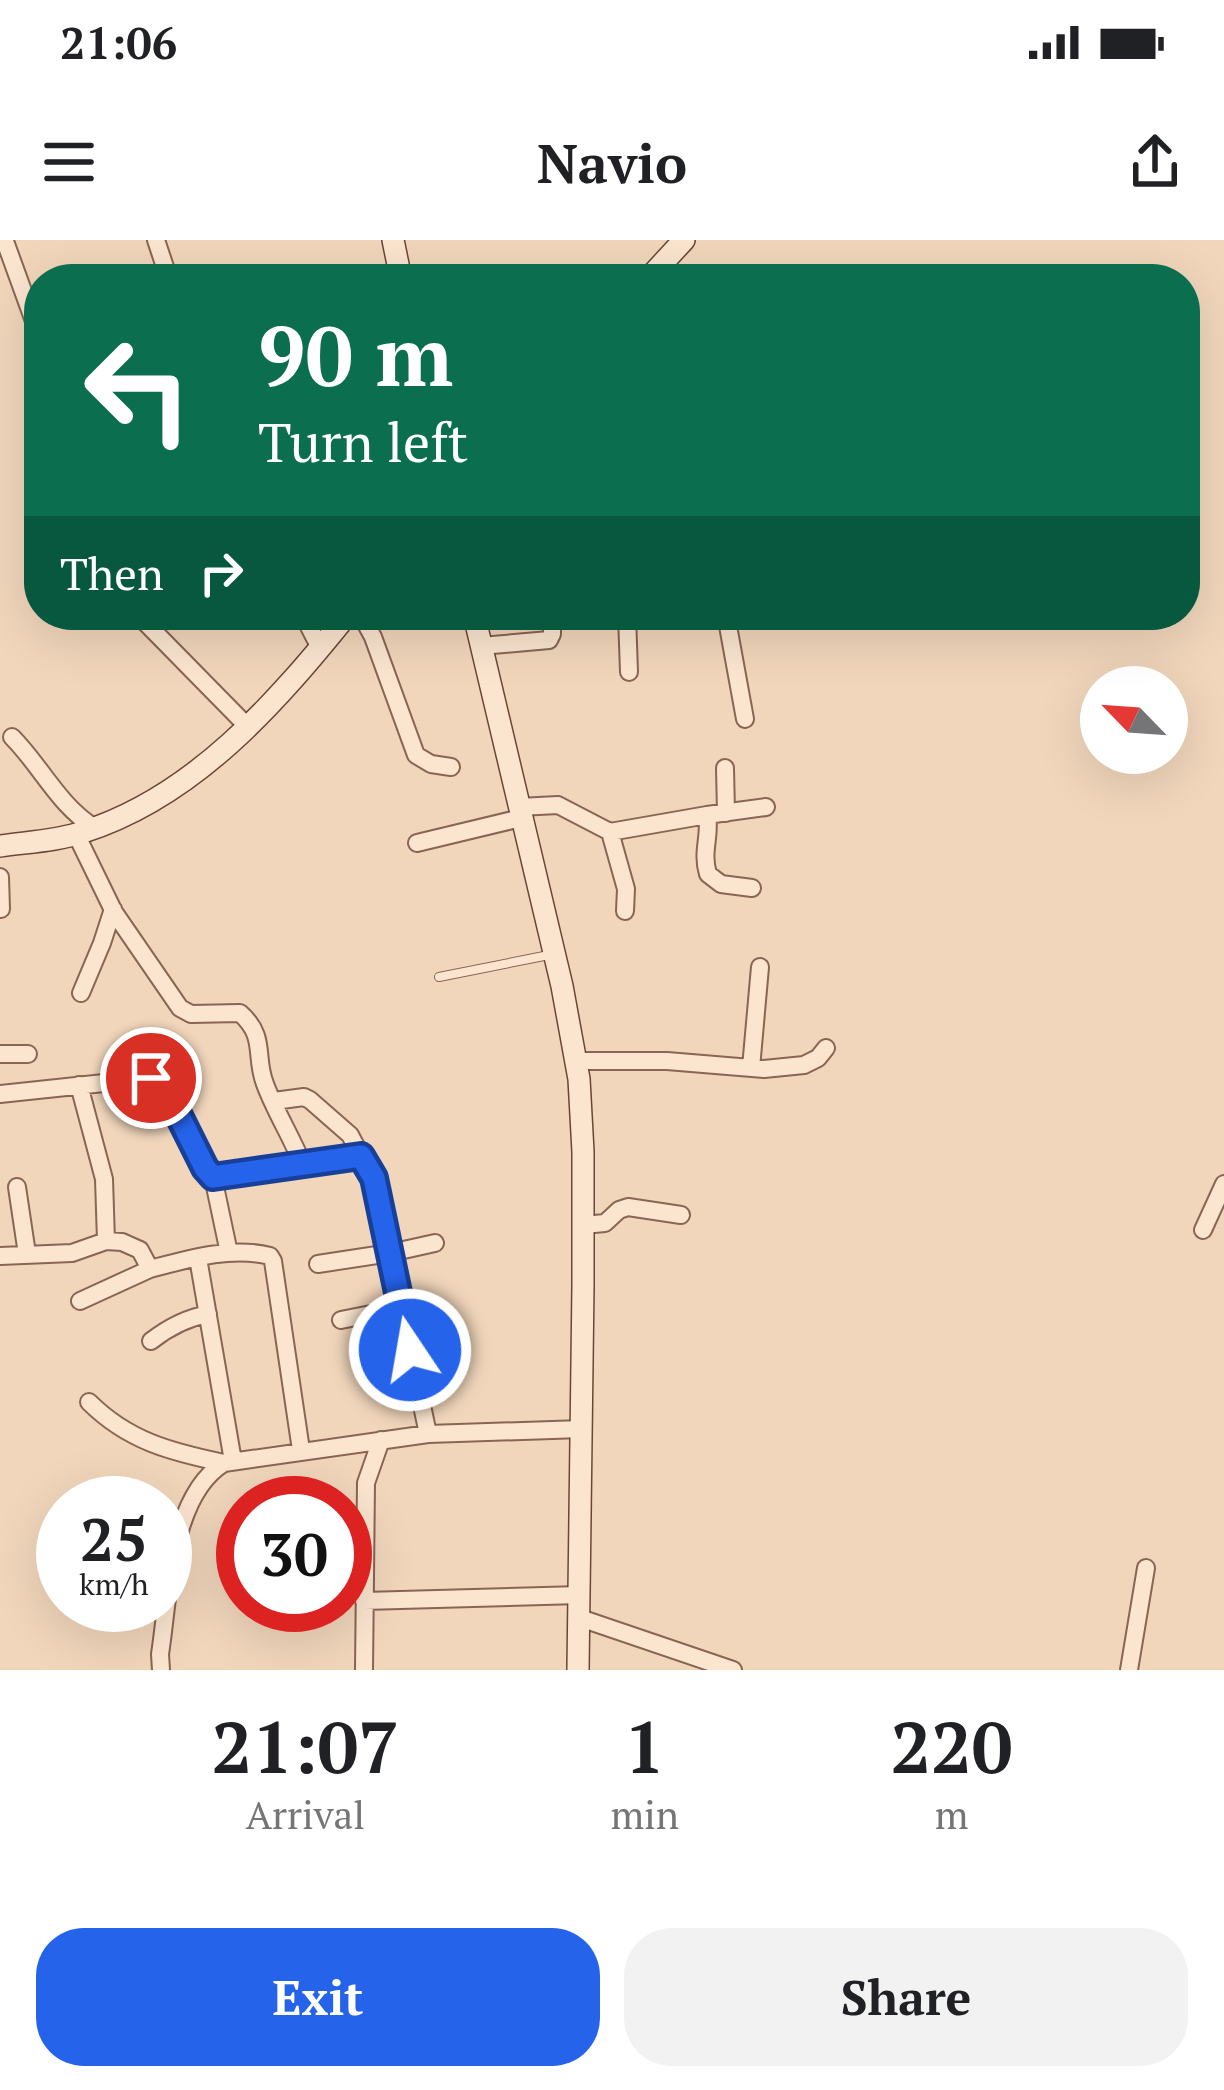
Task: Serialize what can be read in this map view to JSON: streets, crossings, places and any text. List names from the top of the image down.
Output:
{
  "north": "top left",
  "page": {
    "status": "21:06",
    "header": "Navio",
    "turn": ["90 m", "Turn left"],
    "then": "Then",
    "speed": "25 km/h",
    "limit": "30",
    "eta": [
      "21:07",
      "Arrival",
      "1",
      "min",
      "220",
      "m"
    ],
    "buttons": ["Exit", "Share"]
  }
}
